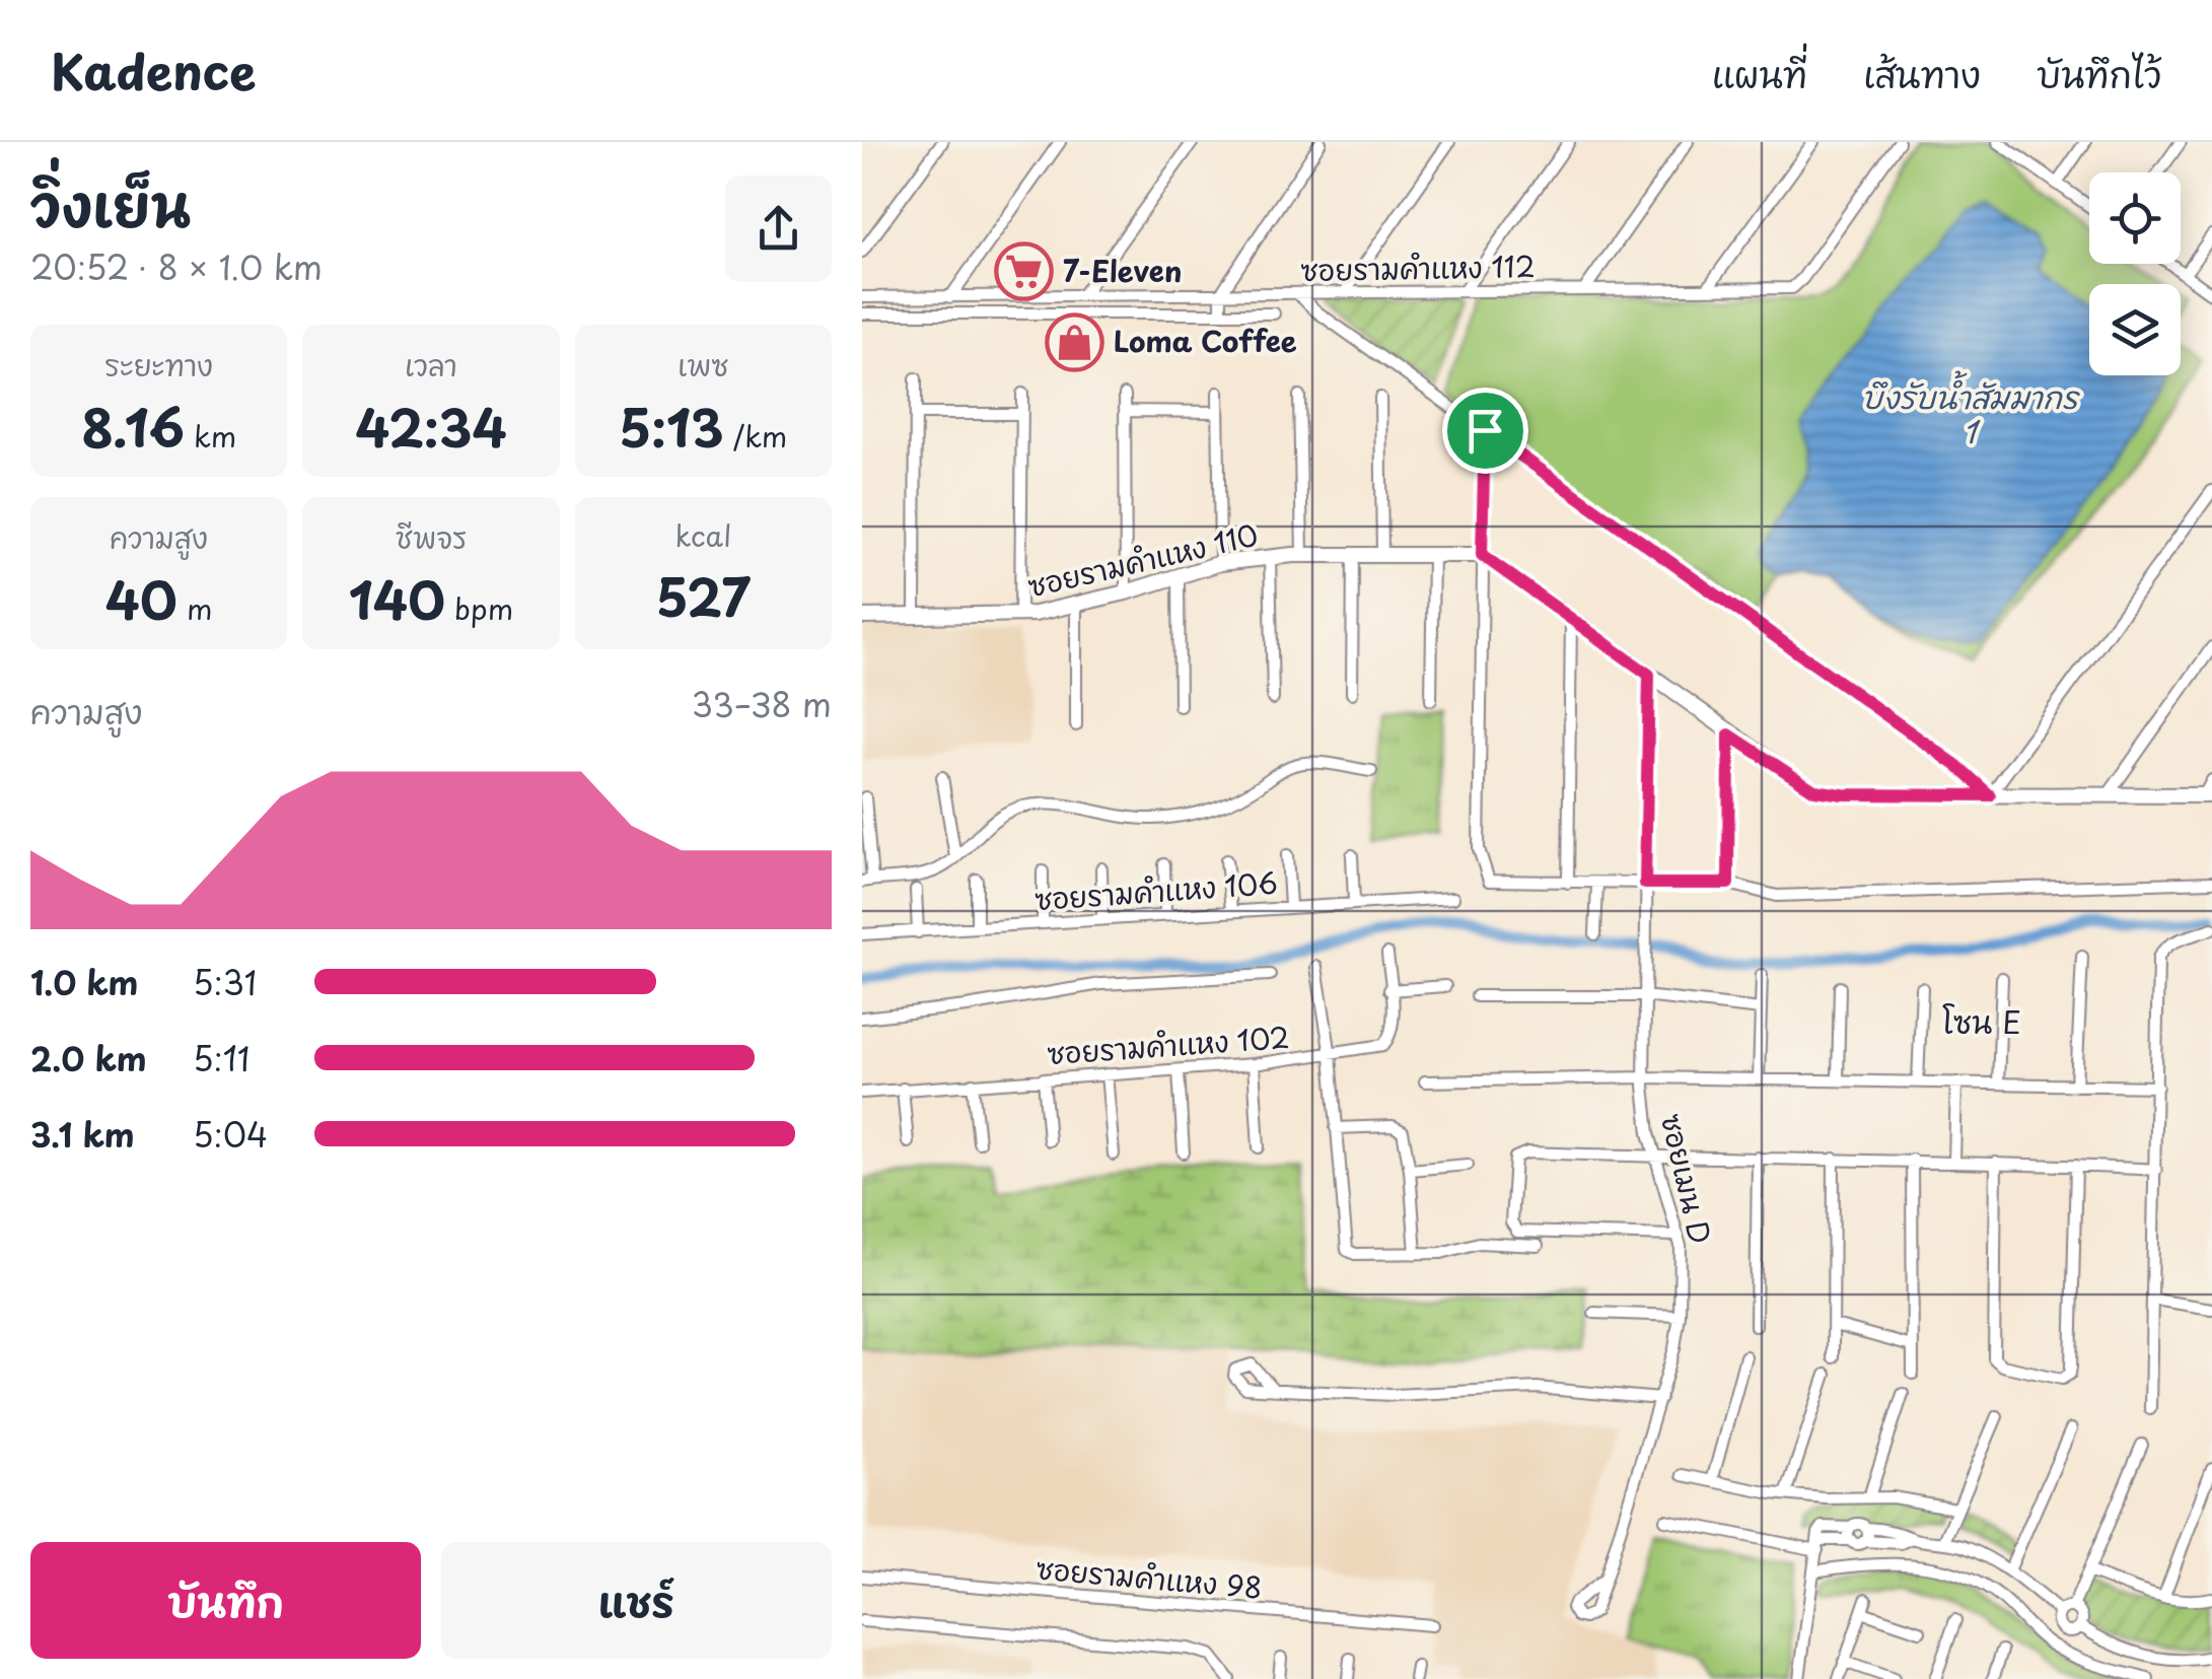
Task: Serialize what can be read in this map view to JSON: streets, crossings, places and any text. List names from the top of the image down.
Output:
{
  "streets": {
    "street": [
      "ซอยรามคำแหง 112",
      "ซอยรามคำแหง 110",
      "ซอยรามคําแหง 106",
      "ซอยรามคําแหง 102",
      "ซอยเมน D",
      "ซอยรามคําแหง 98"
    ]
  },
  "districts": ["โซน E"],
  "water": ["บึงรับน้ำสัมมากร 1"],
  "places": {
    "supermarket": ["7-Eleven"],
    "shop": ["Loma Coffee"]
  },
  "page": {
    "header": "Kadence",
    "nav": ["แผนที่", "เส้นทาง", "บันทึกไว้"],
    "heading": ["วิ่งเย็น", "20:52 · 8 × 1.0 km"],
    "stats": [
      ["ระยะทาง", "8.16 km"],
      ["เวลา", "42:34"],
      ["เพซ", "5:13 /km"],
      ["ความสูง", "40 m"],
      ["ชีพจร", "140 bpm"],
      ["kcal", "527"]
    ],
    "chart": ["ความสูง", "33–38 m"],
    "list": [
      {
        "name": "1.0 km",
        "note": "5:31"
      },
      {
        "name": "2.0 km",
        "note": "5:11"
      },
      {
        "name": "3.1 km",
        "note": "5:04"
      }
    ],
    "buttons": ["บันทึก", "แชร์"]
  }
}
